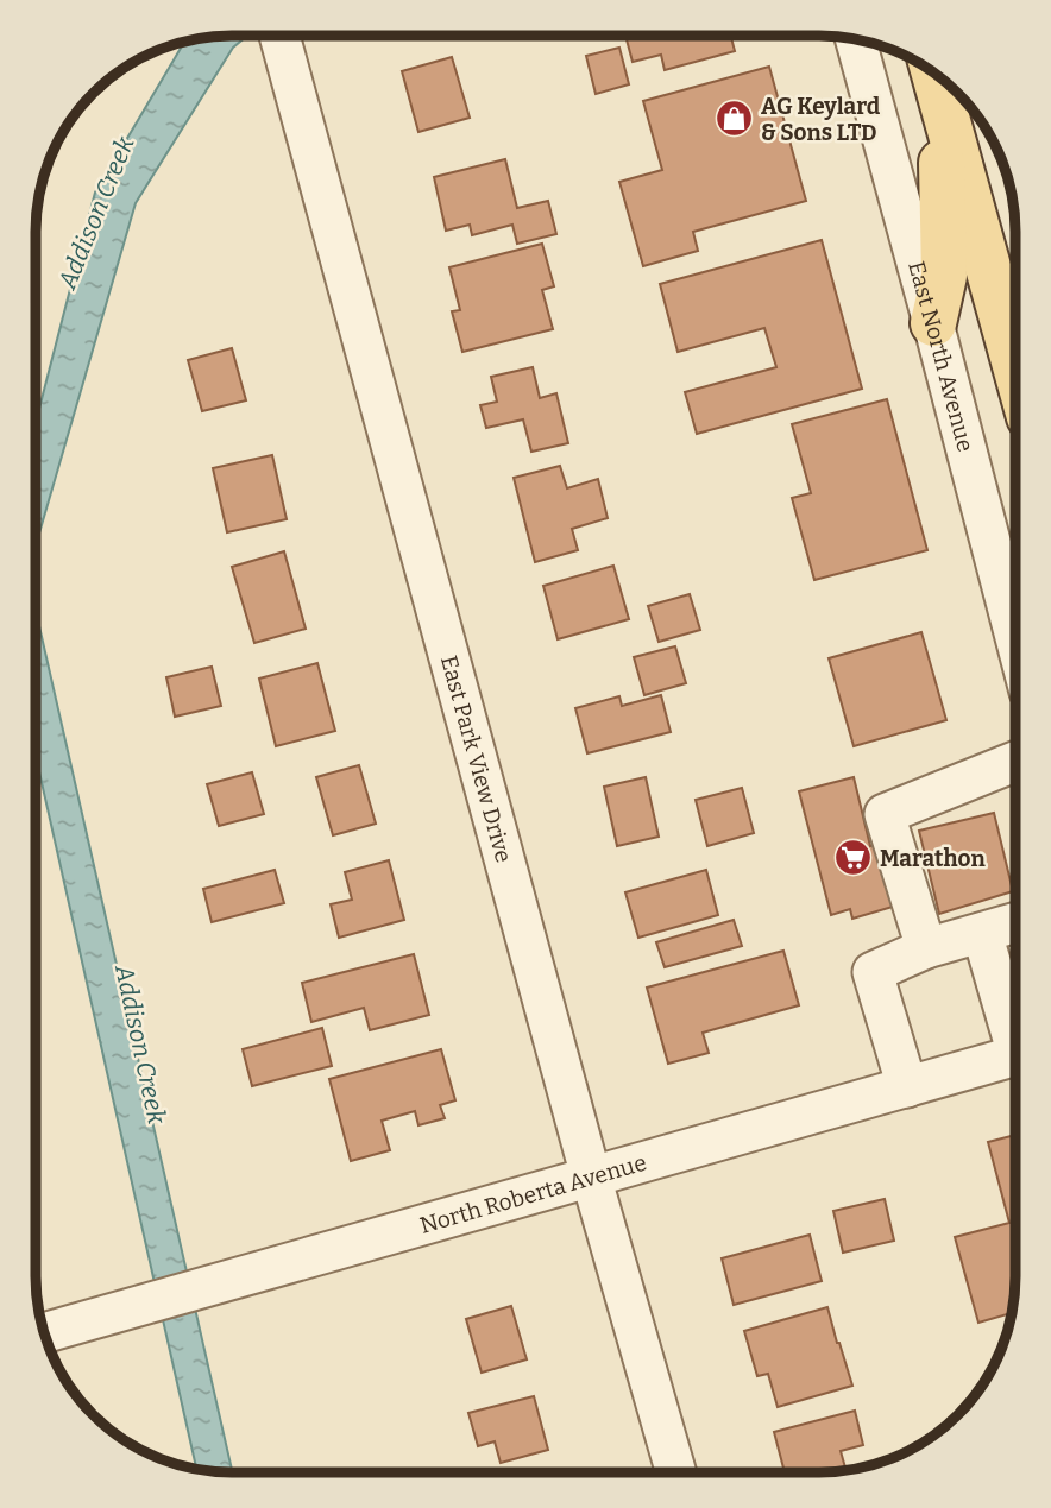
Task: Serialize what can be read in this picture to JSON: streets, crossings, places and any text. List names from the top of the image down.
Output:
{
  "streets": {
    "street": ["East North Avenue", "East Park View Drive", "North Roberta Avenue"]
  },
  "crossings": [
    ["East Park View Drive", "North Roberta Avenue"]
  ],
  "water": ["Addison Creek"],
  "places": {
    "shop": ["AG Keylard & Sons LTD"],
    "supermarket": ["Marathon"]
  }
}
